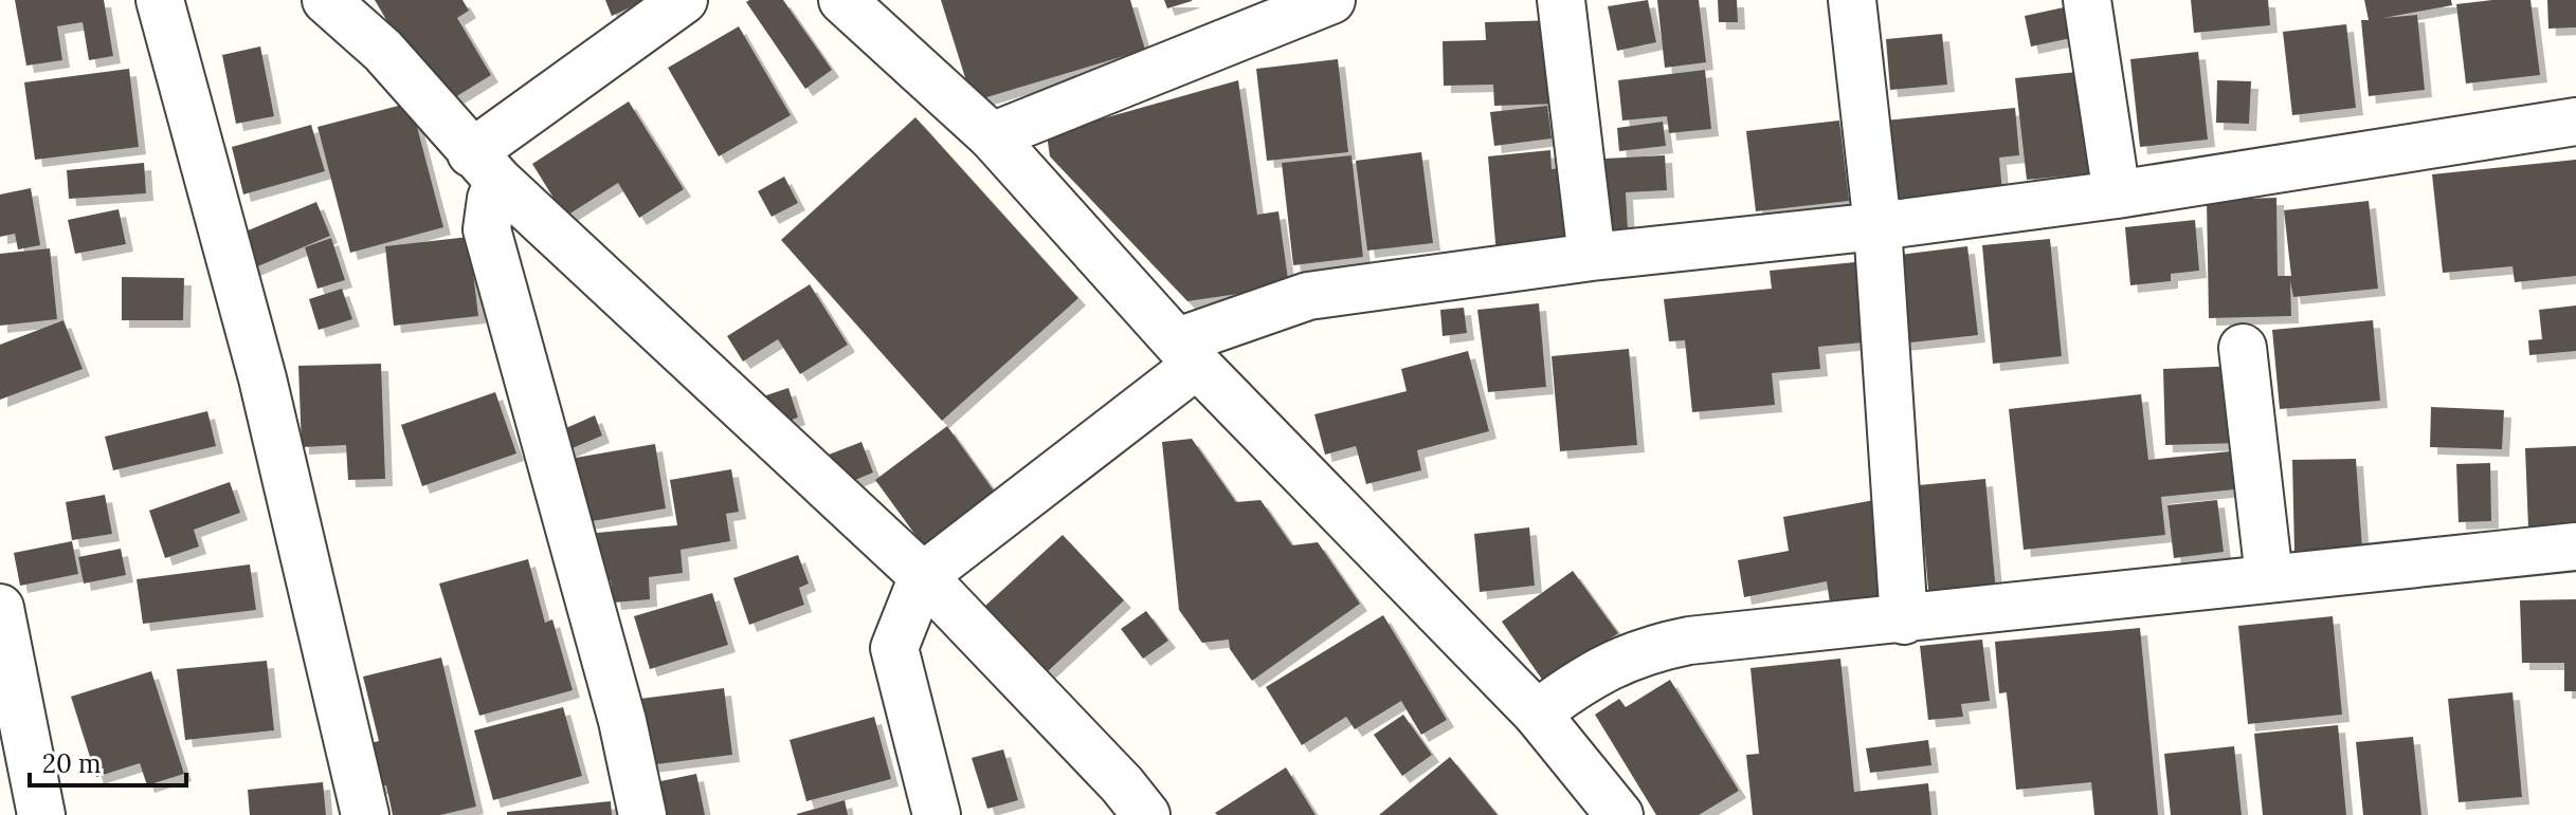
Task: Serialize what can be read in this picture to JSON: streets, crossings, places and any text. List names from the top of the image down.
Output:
{
  "scale_bar": "20 m"
}
